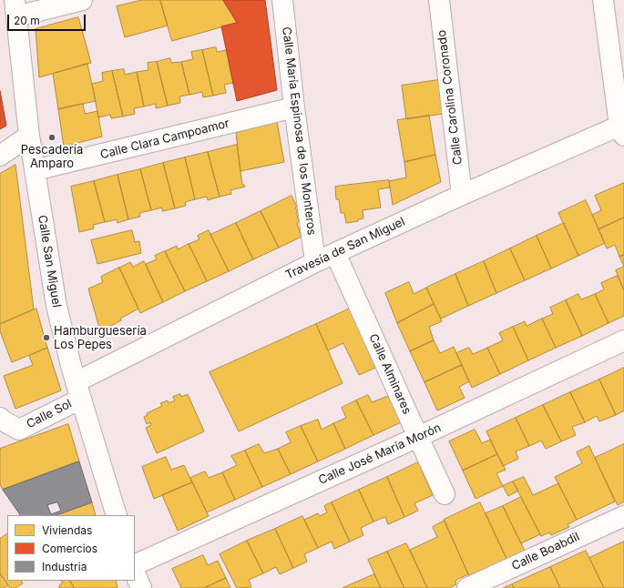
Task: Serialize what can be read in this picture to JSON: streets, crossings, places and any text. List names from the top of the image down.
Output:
{
  "streets": {
    "street": [
      "Calle Carolina Coronado",
      "Calle María Espinosa de los Monteros",
      "Calle Clara Campoamor",
      "Travesía de San Miguel",
      "Calle San Miguel",
      "Calle Alminares",
      "Calle Sol",
      "Calle José María Morón",
      "Calle Boabdil"
    ]
  },
  "crossings": [
    ["Calle Carolina Coronado", "Travesía de San Miguel"],
    ["Calle María Espinosa de los Monteros", "Calle Clara Campoamor"],
    ["Calle María Espinosa de los Monteros", "Travesía de San Miguel"],
    ["Calle Clara Campoamor", "Calle San Miguel"],
    ["Travesía de San Miguel", "Calle San Miguel"],
    ["Travesía de San Miguel", "Calle Alminares"],
    ["Travesía de San Miguel", "Calle Sol"],
    ["Calle San Miguel", "Calle Sol"],
    ["Calle Alminares", "Calle José María Morón"]
  ],
  "places": ["Pescadería Amparo", "Hamburguesería Los Pepes"],
  "legend": ["Viviendas", "Comercios", "Industria"],
  "scale_bar": "20 m"
}
